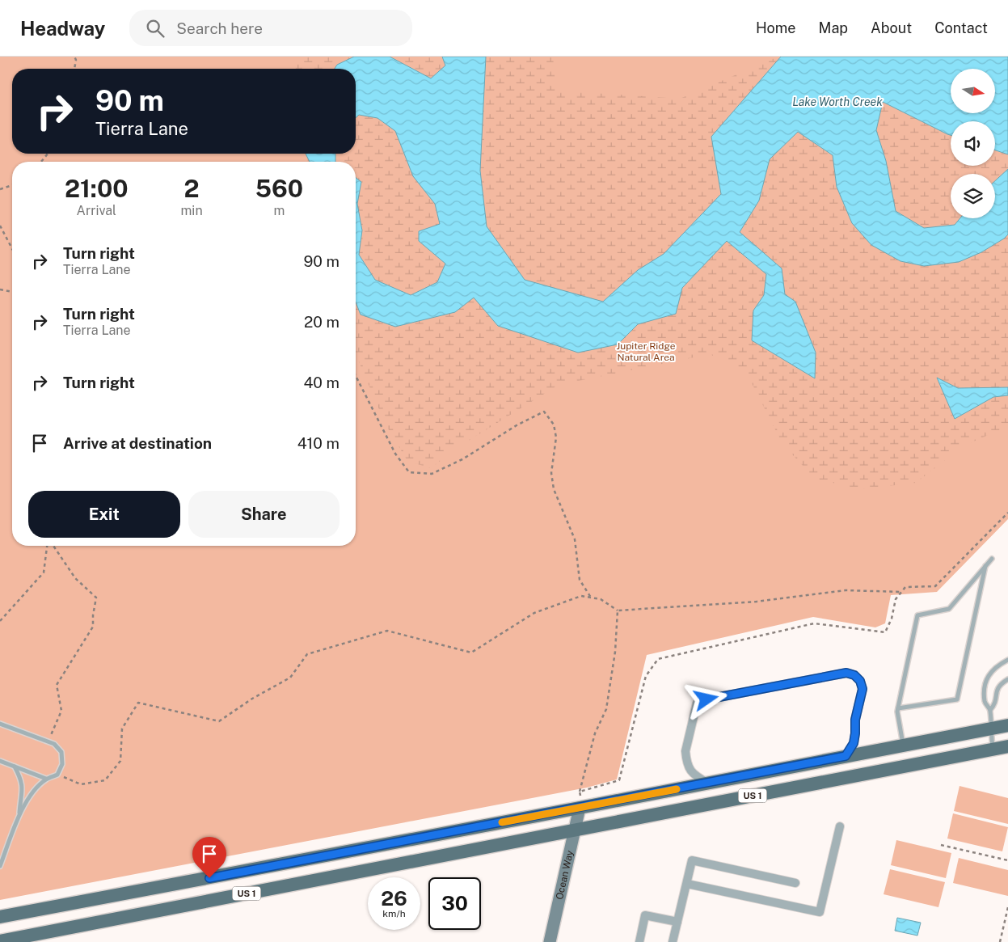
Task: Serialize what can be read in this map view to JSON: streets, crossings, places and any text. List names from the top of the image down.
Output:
{
  "streets": {
    "main road": ["US 1"],
    "street": ["Ocean Way"]
  },
  "crossings": [
    ["US 1", "Ocean Way"]
  ],
  "water": ["Lake Worth Creek"],
  "parks": ["Jupiter Ridge Natural Area"],
  "north": "right",
  "page": {
    "header": "Headway",
    "search": "Search here",
    "nav": [
      "Home",
      "Map",
      "About",
      "Contact"
    ],
    "turn": ["90 m", "Tierra Lane"],
    "eta": [
      "21:00",
      "Arrival",
      "2",
      "min",
      "560",
      "m"
    ],
    "list": [
      {
        "name": "Turn right",
        "note": "Tierra Lane",
        "value": "90 m"
      },
      {
        "name": "Turn right",
        "note": "Tierra Lane",
        "value": "20 m"
      },
      {
        "name": "Turn right",
        "value": "40 m"
      },
      {
        "name": "Arrive at destination",
        "value": "410 m"
      }
    ],
    "buttons": ["Exit", "Share"],
    "speed": "26 km/h",
    "limit": "30"
  }
}
